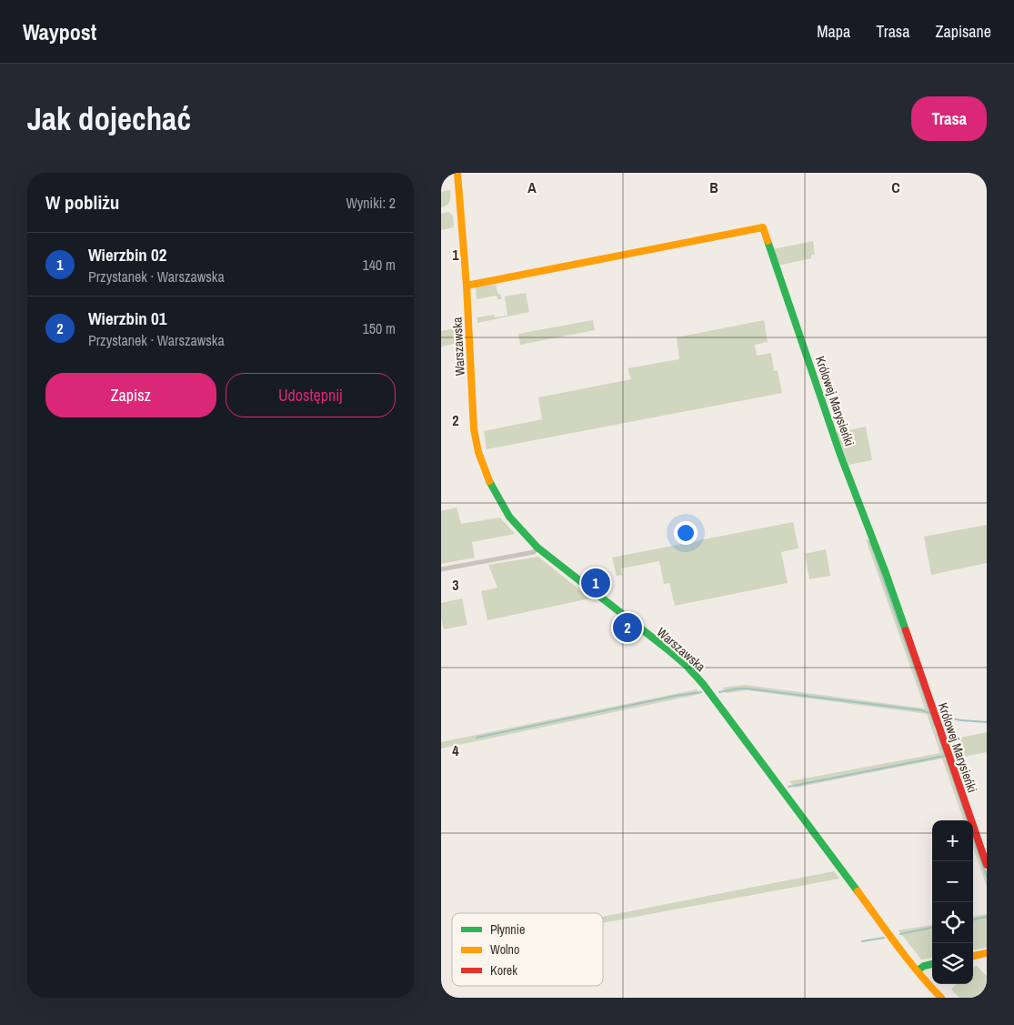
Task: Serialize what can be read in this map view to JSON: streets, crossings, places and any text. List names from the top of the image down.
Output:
{
  "streets": {
    "main road": ["Warszawska", "Królowej Marysieńki"]
  },
  "crossings": [
    ["Warszawska", "Królowej Marysieńki"]
  ],
  "legend": ["Płynnie", "Wolno", "Korek"],
  "page": {
    "header": "Waypost",
    "nav": ["Mapa", "Trasa", "Zapisane"],
    "buttons": [
      "Trasa",
      ["Zapisz", "Udostępnij"]
    ],
    "title": "Jak dojechać",
    "heading": ["W pobliżu", "Wyniki: 2"],
    "list": [
      {
        "mark": "1",
        "name": "Wierzbin 02",
        "note": "Przystanek · Warszawska",
        "value": "140 m"
      },
      {
        "mark": "2",
        "name": "Wierzbin 01",
        "note": "Przystanek · Warszawska",
        "value": "150 m"
      }
    ],
    "pins": ["1", "2"],
    "map_buttons": ["+", "−"]
  },
  "grid": {
    "columns": ["A", "B", "C"],
    "rows": [
      "1",
      "2",
      "3",
      "4"
    ]
  }
}
